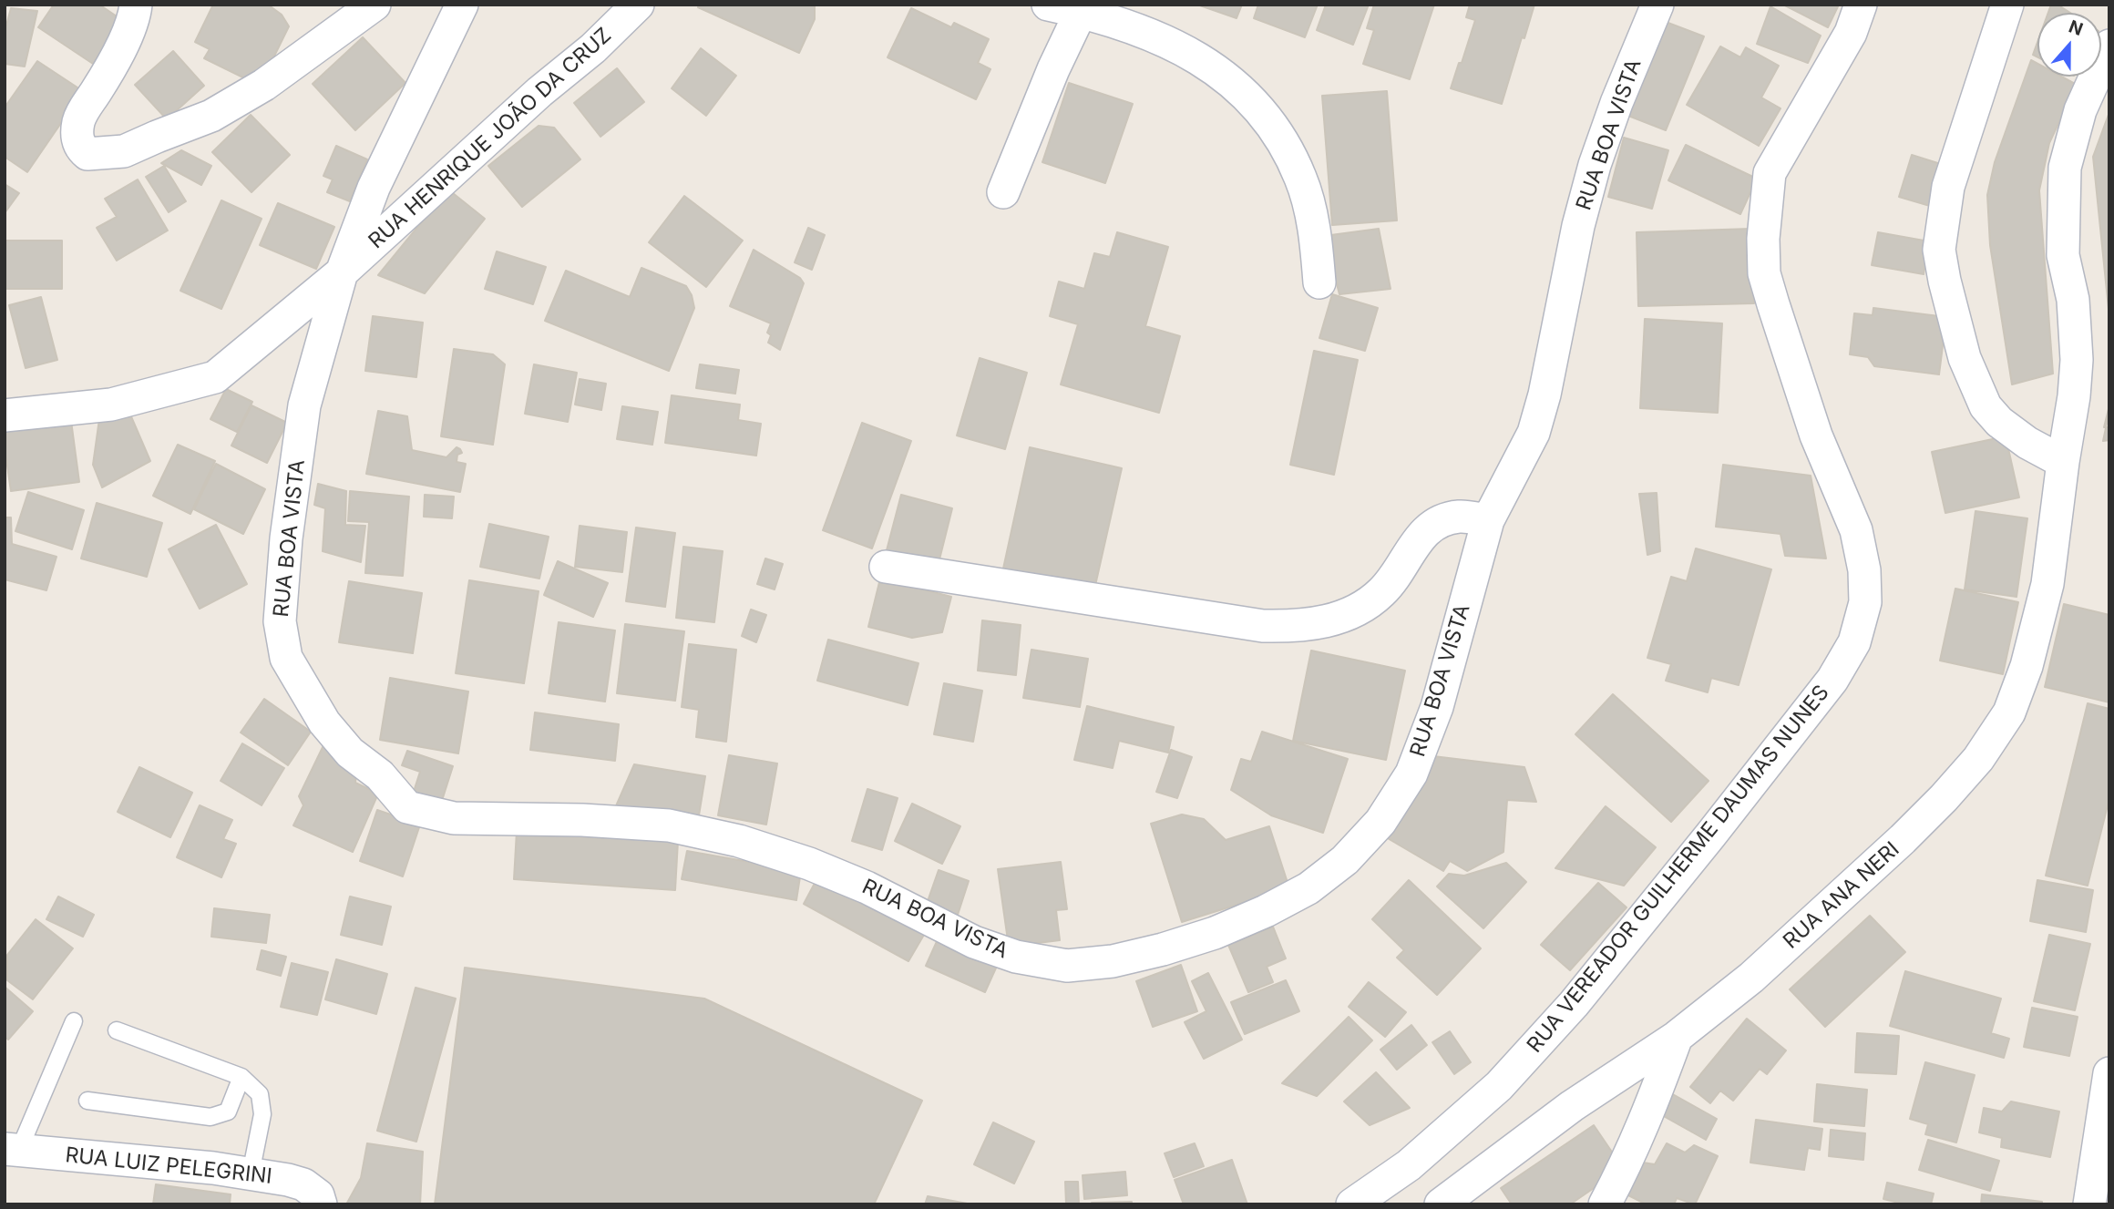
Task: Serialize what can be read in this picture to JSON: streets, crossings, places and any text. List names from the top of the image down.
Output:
{
  "streets": {
    "street": [
      "RUA BOA VISTA",
      "RUA HENRIQUE JOÃO DA CRUZ",
      "RUA VEREADOR GUILHERME DAUMAS NUNES",
      "RUA ANA NERI",
      "RUA LUIZ PELEGRINI"
    ]
  },
  "crossings": [
    ["RUA BOA VISTA", "RUA HENRIQUE JOÃO DA CRUZ"]
  ],
  "north": "top"
}
